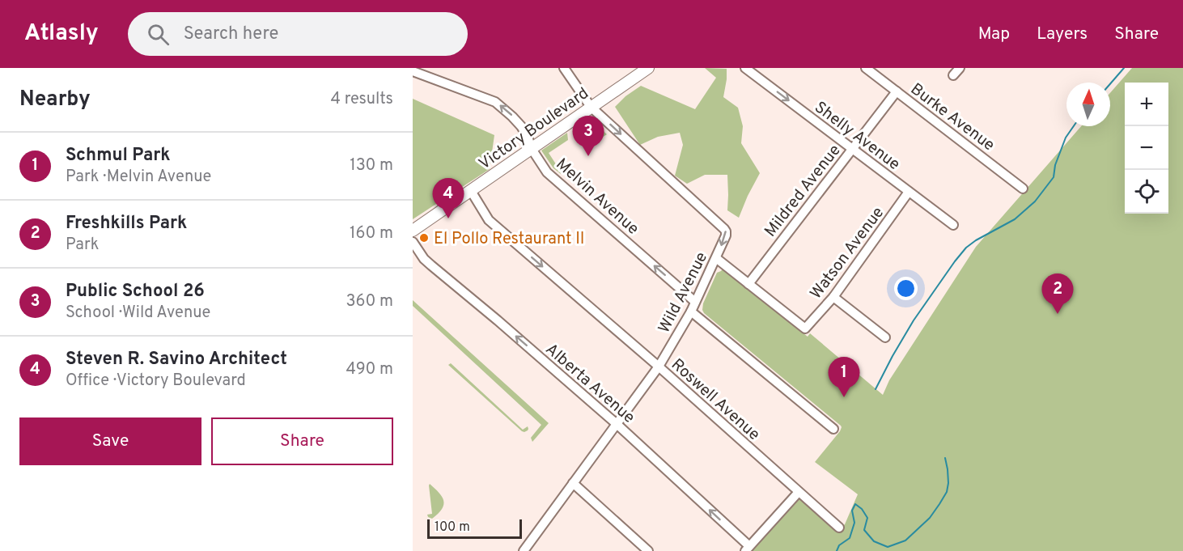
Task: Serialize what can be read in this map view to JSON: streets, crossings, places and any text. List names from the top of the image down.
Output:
{
  "streets": {
    "main road": ["Victory Boulevard"],
    "street": [
      "Burke Avenue",
      "Shelly Avenue",
      "Mildred Avenue",
      "Melvin Avenue",
      "Watson Avenue",
      "Wild Avenue",
      "Alberta Avenue",
      "Roswell Avenue"
    ]
  },
  "crossings": [
    ["Burke Avenue", "Mildred Avenue"],
    ["Victory Boulevard", "Melvin Avenue"],
    ["Victory Boulevard", "Wild Avenue"],
    ["Victory Boulevard", "Roswell Avenue"],
    ["Shelly Avenue", "Mildred Avenue"],
    ["Shelly Avenue", "Watson Avenue"],
    ["Mildred Avenue", "Watson Avenue"],
    ["Melvin Avenue", "Wild Avenue"],
    ["Wild Avenue", "Alberta Avenue"],
    ["Wild Avenue", "Roswell Avenue"]
  ],
  "one_way": [
    "Shelly Avenue",
    "Melvin Avenue",
    "Alberta Avenue",
    "Roswell Avenue"
  ],
  "places": ["El Pollo Restaurant II"],
  "scale_bar": "100 m",
  "north": "top",
  "page": {
    "header": "Atlasly",
    "search": "Search here",
    "nav": ["Map", "Layers", "Share"],
    "heading": ["Nearby", "4 results"],
    "map_buttons": ["+", "−"],
    "pins": [
      "3",
      "4",
      "2",
      "1"
    ],
    "list": [
      {
        "mark": "1",
        "name": "Schmul Park",
        "note": "Park · Melvin Avenue",
        "value": "130 m"
      },
      {
        "mark": "2",
        "name": "Freshkills Park",
        "note": "Park",
        "value": "160 m"
      },
      {
        "mark": "3",
        "name": "Public School 26",
        "note": "School · Wild Avenue",
        "value": "360 m"
      },
      {
        "mark": "4",
        "name": "Steven R. Savino Architect",
        "note": "Office · Victory Boulevard",
        "value": "490 m"
      }
    ],
    "buttons": ["Save", "Share"],
    "scale": "100 m"
  }
}
